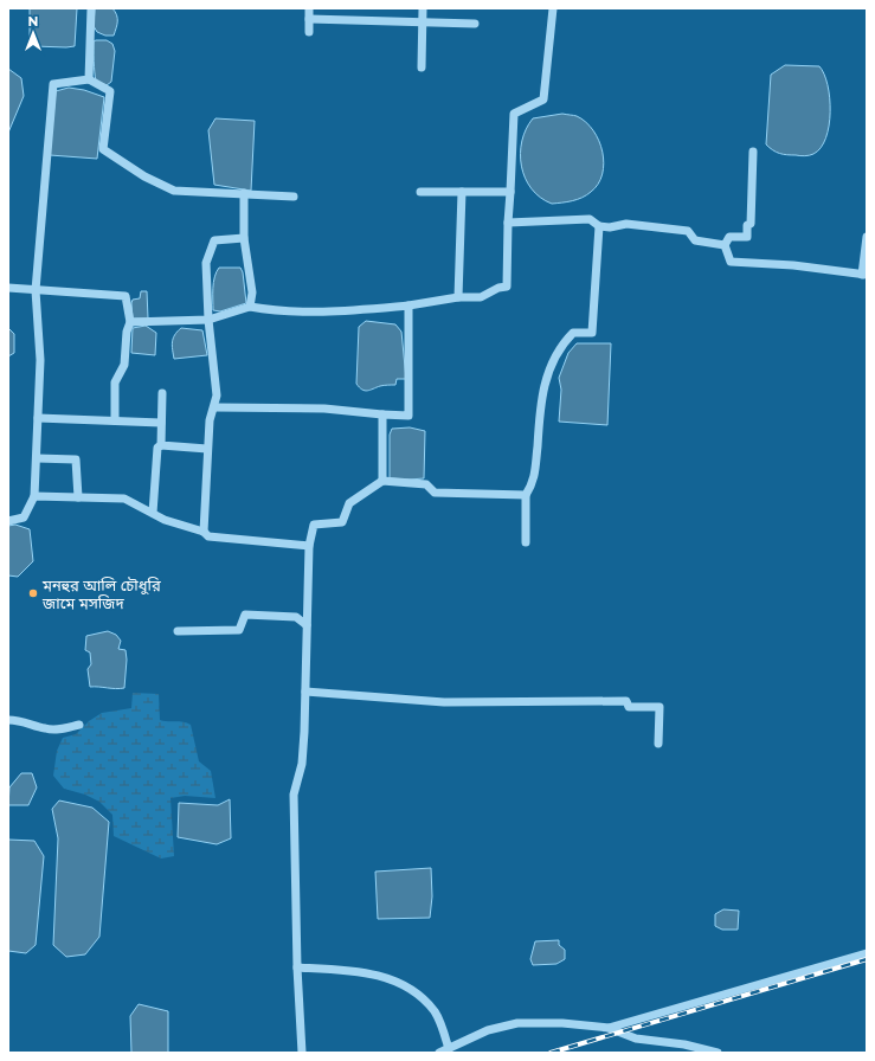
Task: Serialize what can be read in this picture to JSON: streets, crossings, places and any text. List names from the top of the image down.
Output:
{
  "places": ["মনহুর আলি চৌধুরি জামে মসজিদ"],
  "north": "top"
}
